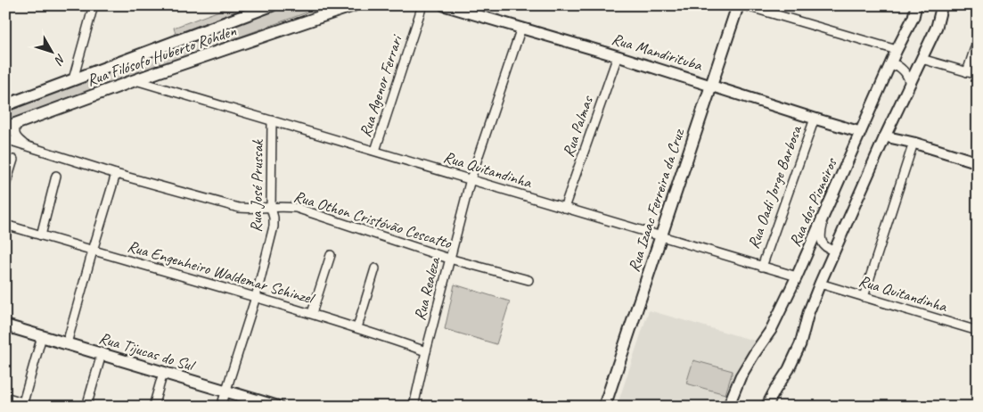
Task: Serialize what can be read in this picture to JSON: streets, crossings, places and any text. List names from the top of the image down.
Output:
{
  "streets": {
    "main road": ["Rua Filósofo Huberto Rohden", "Rua Izaac Ferreira da Cruz", "Rua Tijucas do Sul"],
    "street": [
      "Rua Mandirituba",
      "Rua Agenor Ferrari",
      "Rua Palmas",
      "Rua Quitandinha",
      "Rua José Prussak",
      "Rua Oadi Jorge Barbosa",
      "Rua dos Pioneiros",
      "Rua Othon Cristóvão Cescatto",
      "Rua Engenheiro Waldemar Schinzel",
      "Rua Realeza"
    ]
  },
  "crossings": [
    ["Rua Mandirituba", "Rua Palmas"],
    ["Rua Mandirituba", "Rua Oadi Jorge Barbosa"],
    ["Rua Mandirituba", "Rua Izaac Ferreira da Cruz"],
    ["Rua Mandirituba", "Rua dos Pioneiros"],
    ["Rua Mandirituba", "Rua Realeza"],
    ["Rua Filósofo Huberto Rohden", "Rua Quitandinha"],
    ["Rua Agenor Ferrari", "Rua Quitandinha"],
    ["Rua Palmas", "Rua Quitandinha"],
    ["Rua Quitandinha", "Rua José Prussak"],
    ["Rua Quitandinha", "Rua Oadi Jorge Barbosa"],
    ["Rua Quitandinha", "Rua Izaac Ferreira da Cruz"],
    ["Rua Quitandinha", "Rua dos Pioneiros"],
    ["Rua Quitandinha", "Rua Realeza"],
    ["Rua José Prussak", "Rua Othon Cristóvão Cescatto"],
    ["Rua José Prussak", "Rua Engenheiro Waldemar Schinzel"],
    ["Rua José Prussak", "Rua Tijucas do Sul"],
    ["Rua Othon Cristóvão Cescatto", "Rua Realeza"],
    ["Rua Engenheiro Waldemar Schinzel", "Rua Realeza"]
  ],
  "north": "bottom right"
}
